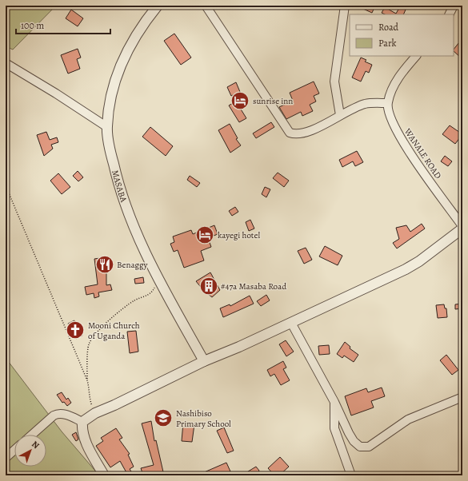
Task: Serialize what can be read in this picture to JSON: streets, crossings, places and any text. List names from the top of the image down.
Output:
{
  "streets": {
    "street": ["WANALE ROAD", "MASABA"]
  },
  "places": {
    "hotel": ["sunrise inn", "kayegi hotel"],
    "restaurant": ["Benaggy"],
    "building": ["#47a Masaba Road"],
    "church": ["Mooni Church of Uganda"],
    "school or university": ["Nashibiso Primary School"]
  },
  "legend": ["Road", "Park"],
  "scale_bar": "100 m",
  "north": "top right"
}
